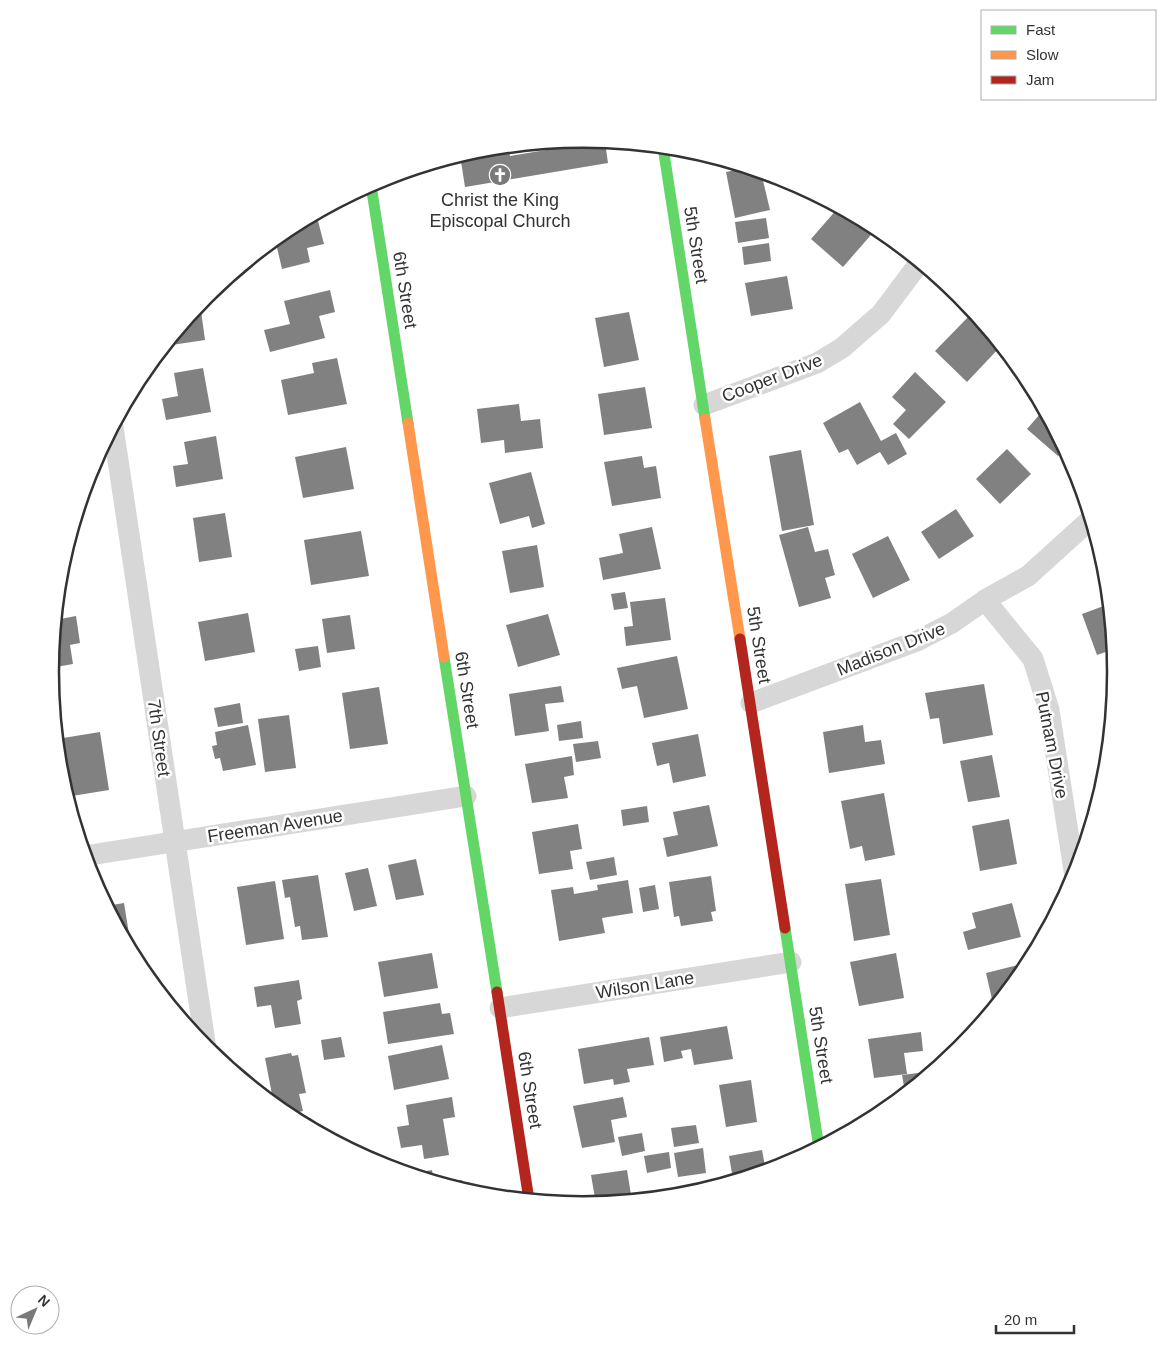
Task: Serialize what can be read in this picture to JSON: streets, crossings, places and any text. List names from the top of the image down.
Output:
{
  "streets": {
    "street": [
      "5th Street",
      "6th Street",
      "Cooper Drive",
      "Madison Drive",
      "7th Street",
      "Putnam Drive",
      "Freeman Avenue",
      "Wilson Lane"
    ]
  },
  "crossings": [
    ["5th Street", "Cooper Drive"],
    ["5th Street", "Madison Drive"],
    ["5th Street", "Wilson Lane"],
    ["6th Street", "Freeman Avenue"],
    ["6th Street", "Wilson Lane"],
    ["Madison Drive", "Putnam Drive"],
    ["7th Street", "Freeman Avenue"]
  ],
  "places": {
    "church": ["Christ the King Episcopal Church"]
  },
  "legend": ["Fast", "Slow", "Jam"],
  "scale_bar": "20 m",
  "north": "top right"
}
